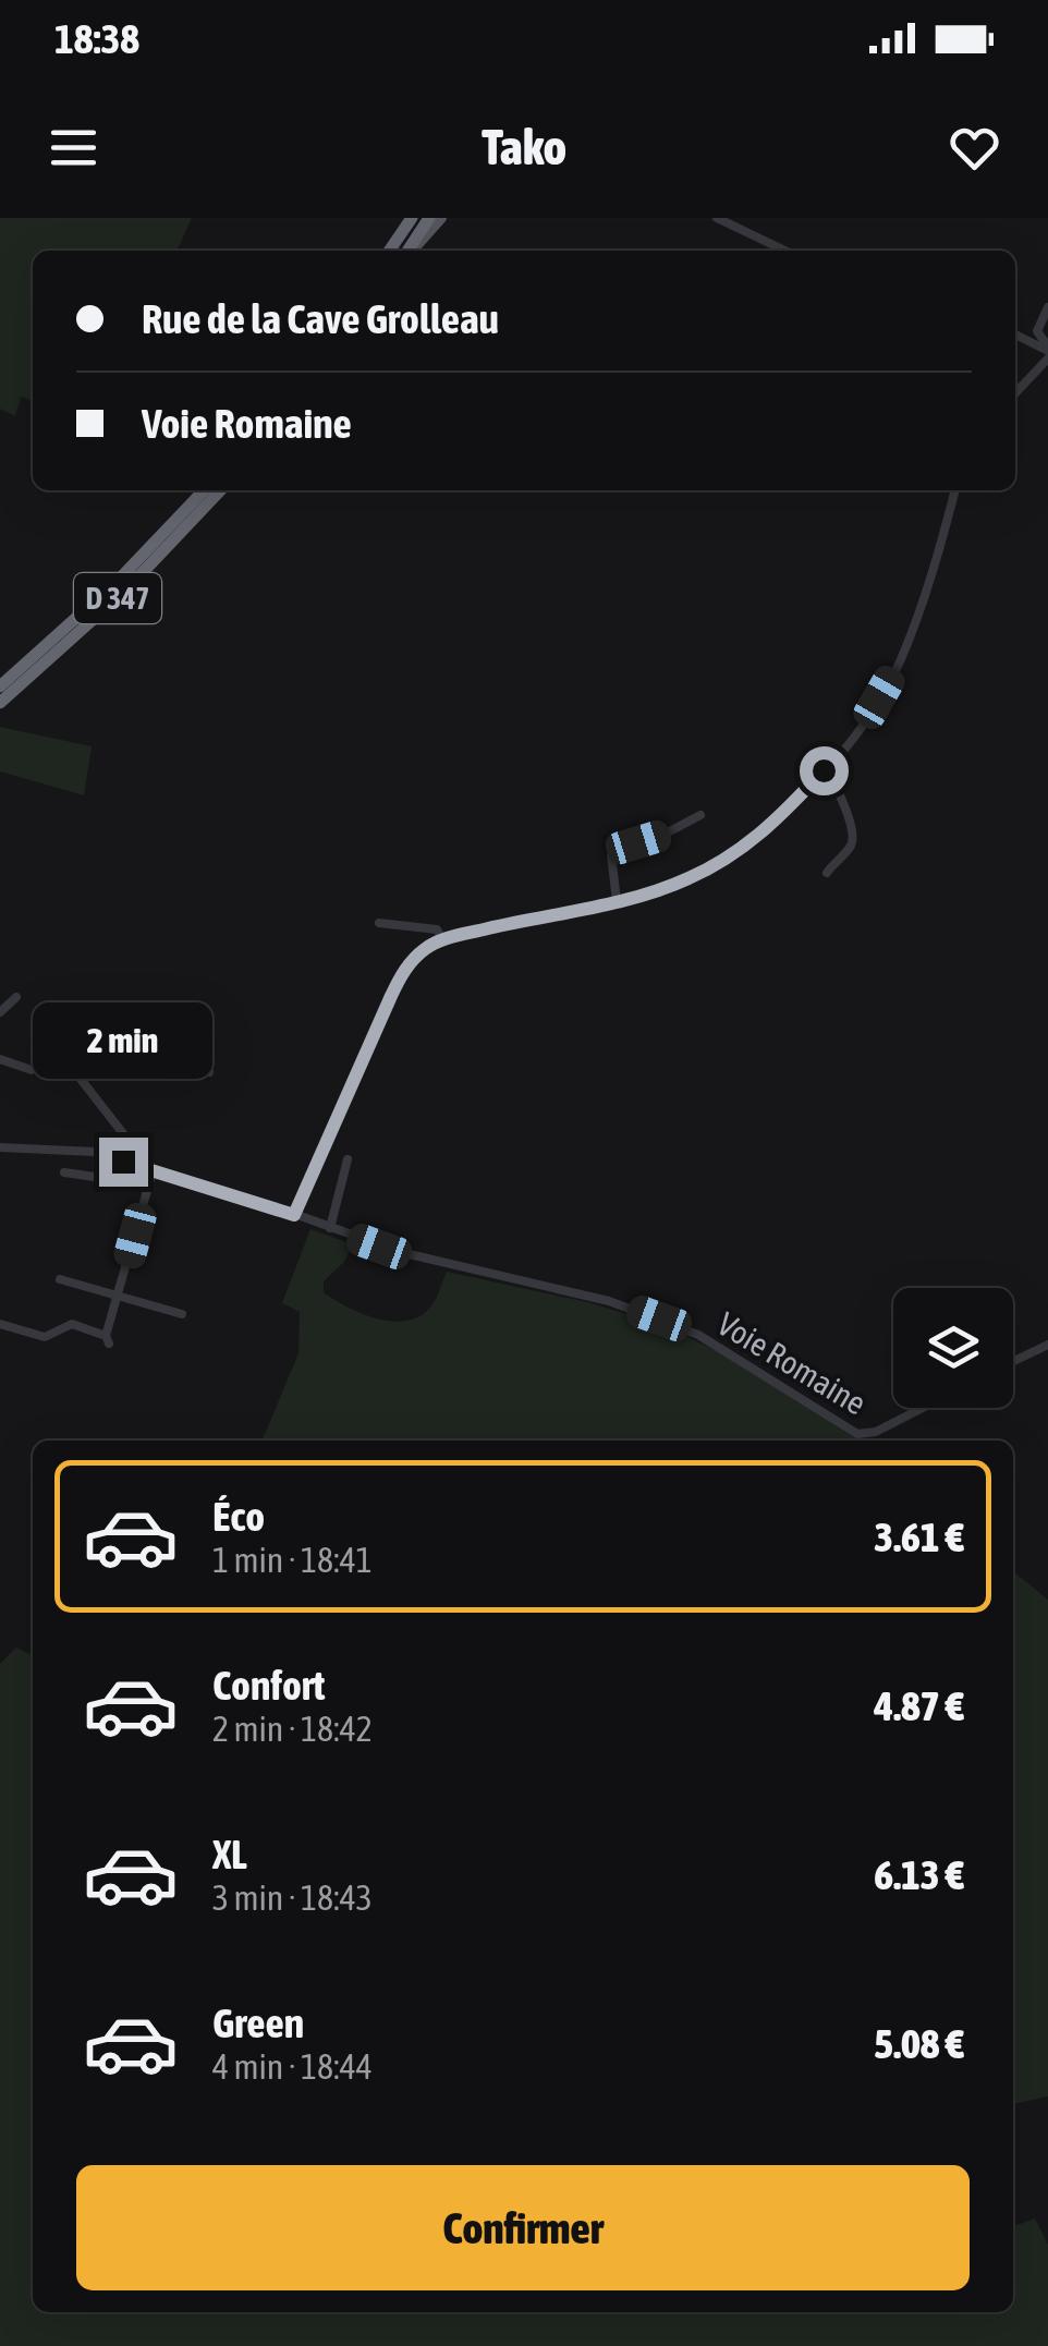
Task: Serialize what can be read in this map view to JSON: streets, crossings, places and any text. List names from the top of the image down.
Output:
{
  "streets": {
    "highway": ["D 347"],
    "street": ["Voie Romaine"]
  },
  "page": {
    "status": "18:38",
    "header": "Tako",
    "banner": ["Rue de la Cave Grolleau", "Voie Romaine"],
    "bubble": "2 min",
    "list": [
      {
        "name": "Éco",
        "note": "1 min · 18:41",
        "value": "3.61 €"
      },
      {
        "name": "Confort",
        "note": "2 min · 18:42",
        "value": "4.87 €"
      },
      {
        "name": "XL",
        "note": "3 min · 18:43",
        "value": "6.13 €"
      },
      {
        "name": "Green",
        "note": "4 min · 18:44",
        "value": "5.08 €"
      }
    ],
    "buttons": "Confirmer"
  }
}
